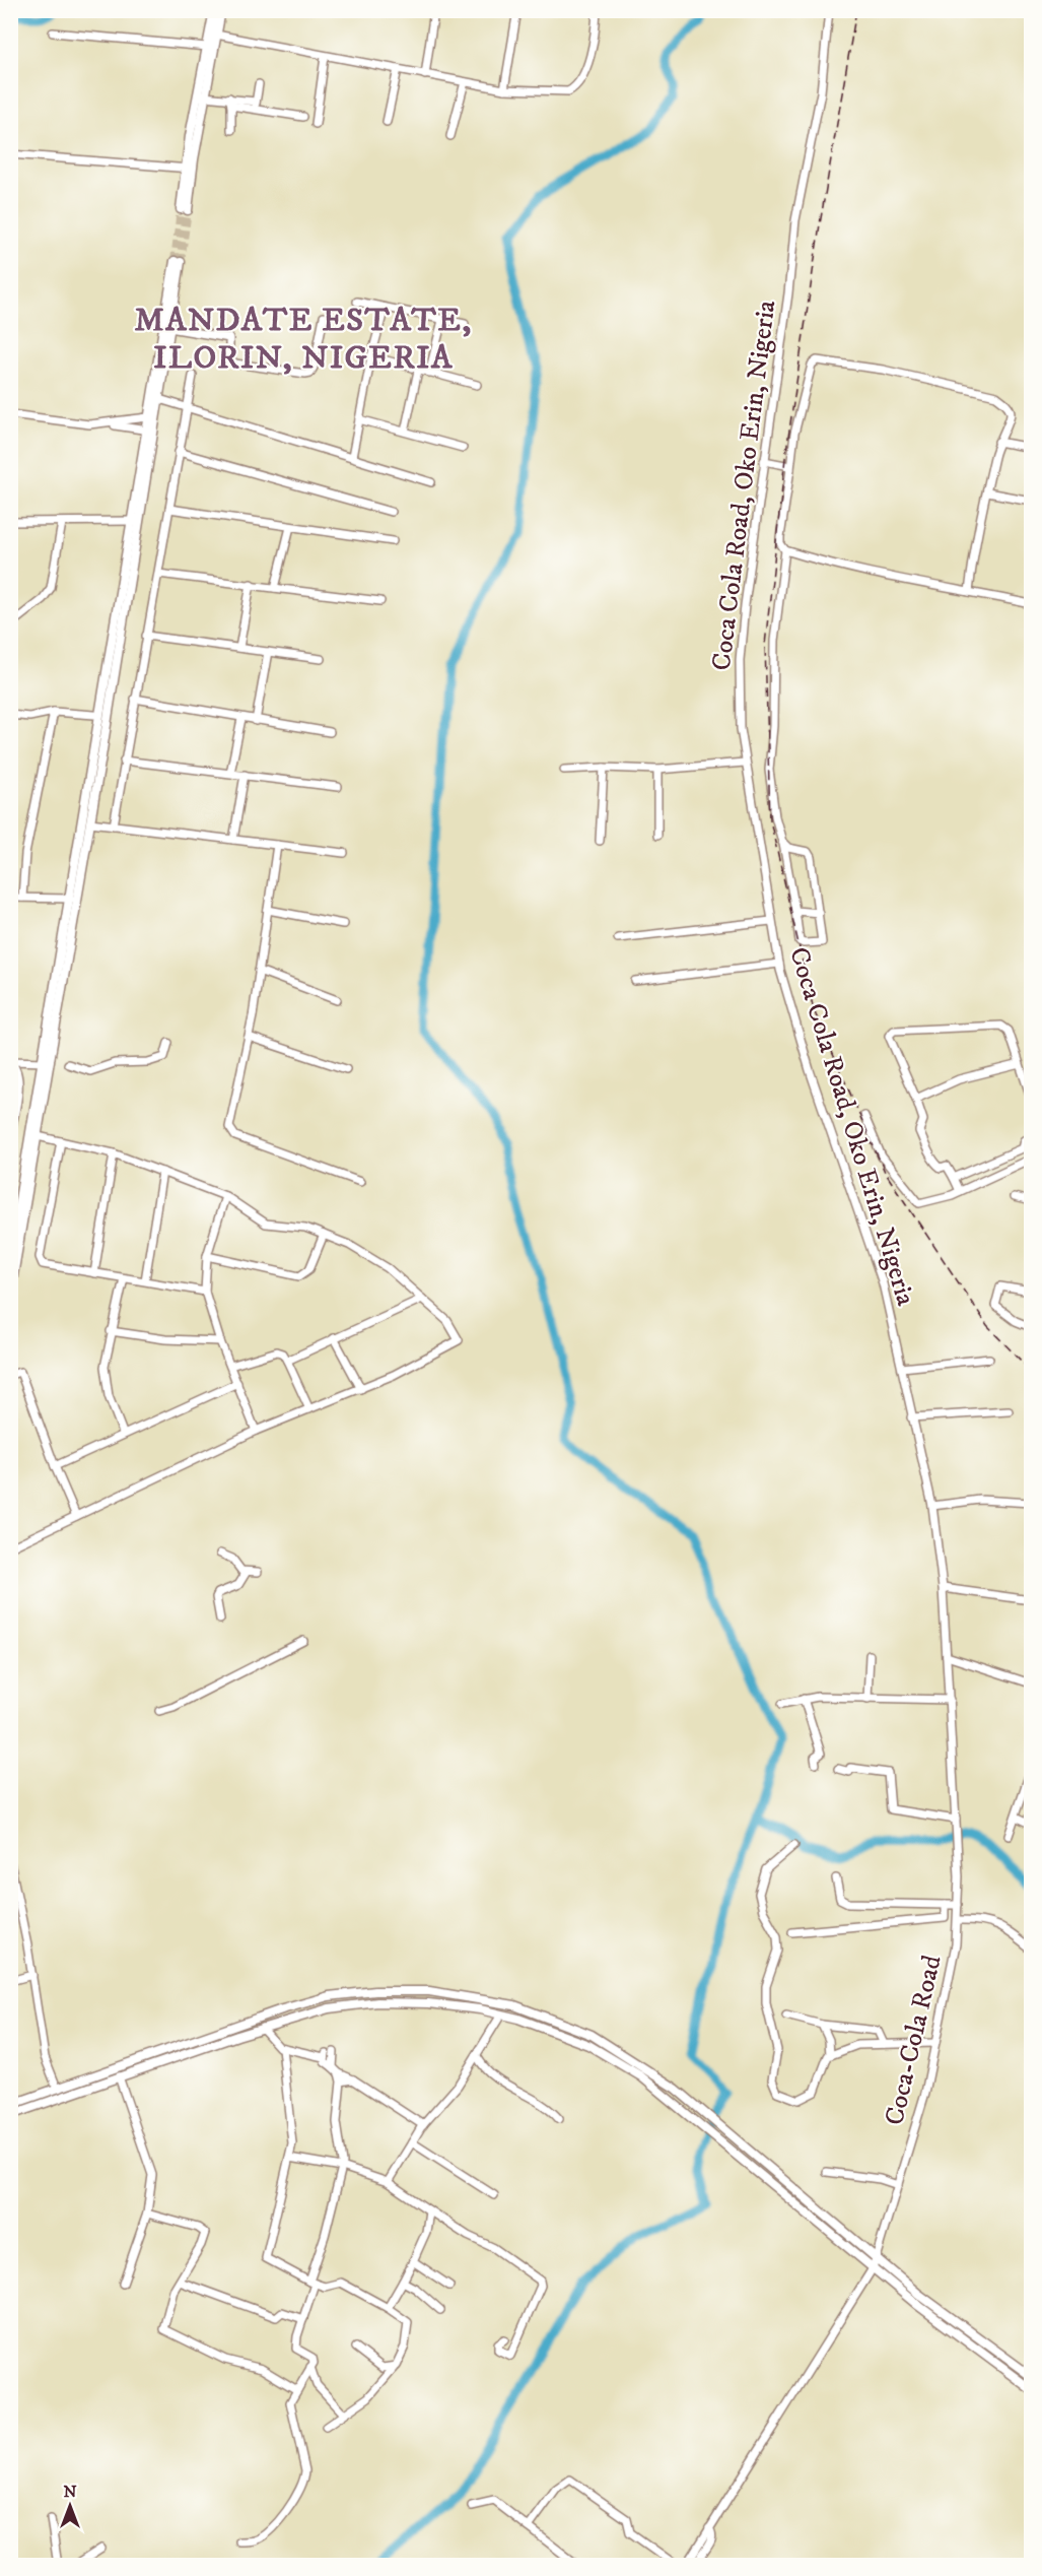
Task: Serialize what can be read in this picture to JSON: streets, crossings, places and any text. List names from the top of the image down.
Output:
{
  "streets": {
    "street": ["Coca Cola Road, Oko Erin, Nigeria", "Coca-Cola Road"]
  },
  "crossings": [
    ["Coca Cola Road, Oko Erin, Nigeria", "Coca-Cola Road"]
  ],
  "districts": ["MANDATE ESTATE, ILORIN, NIGERIA"],
  "north": "top"
}
